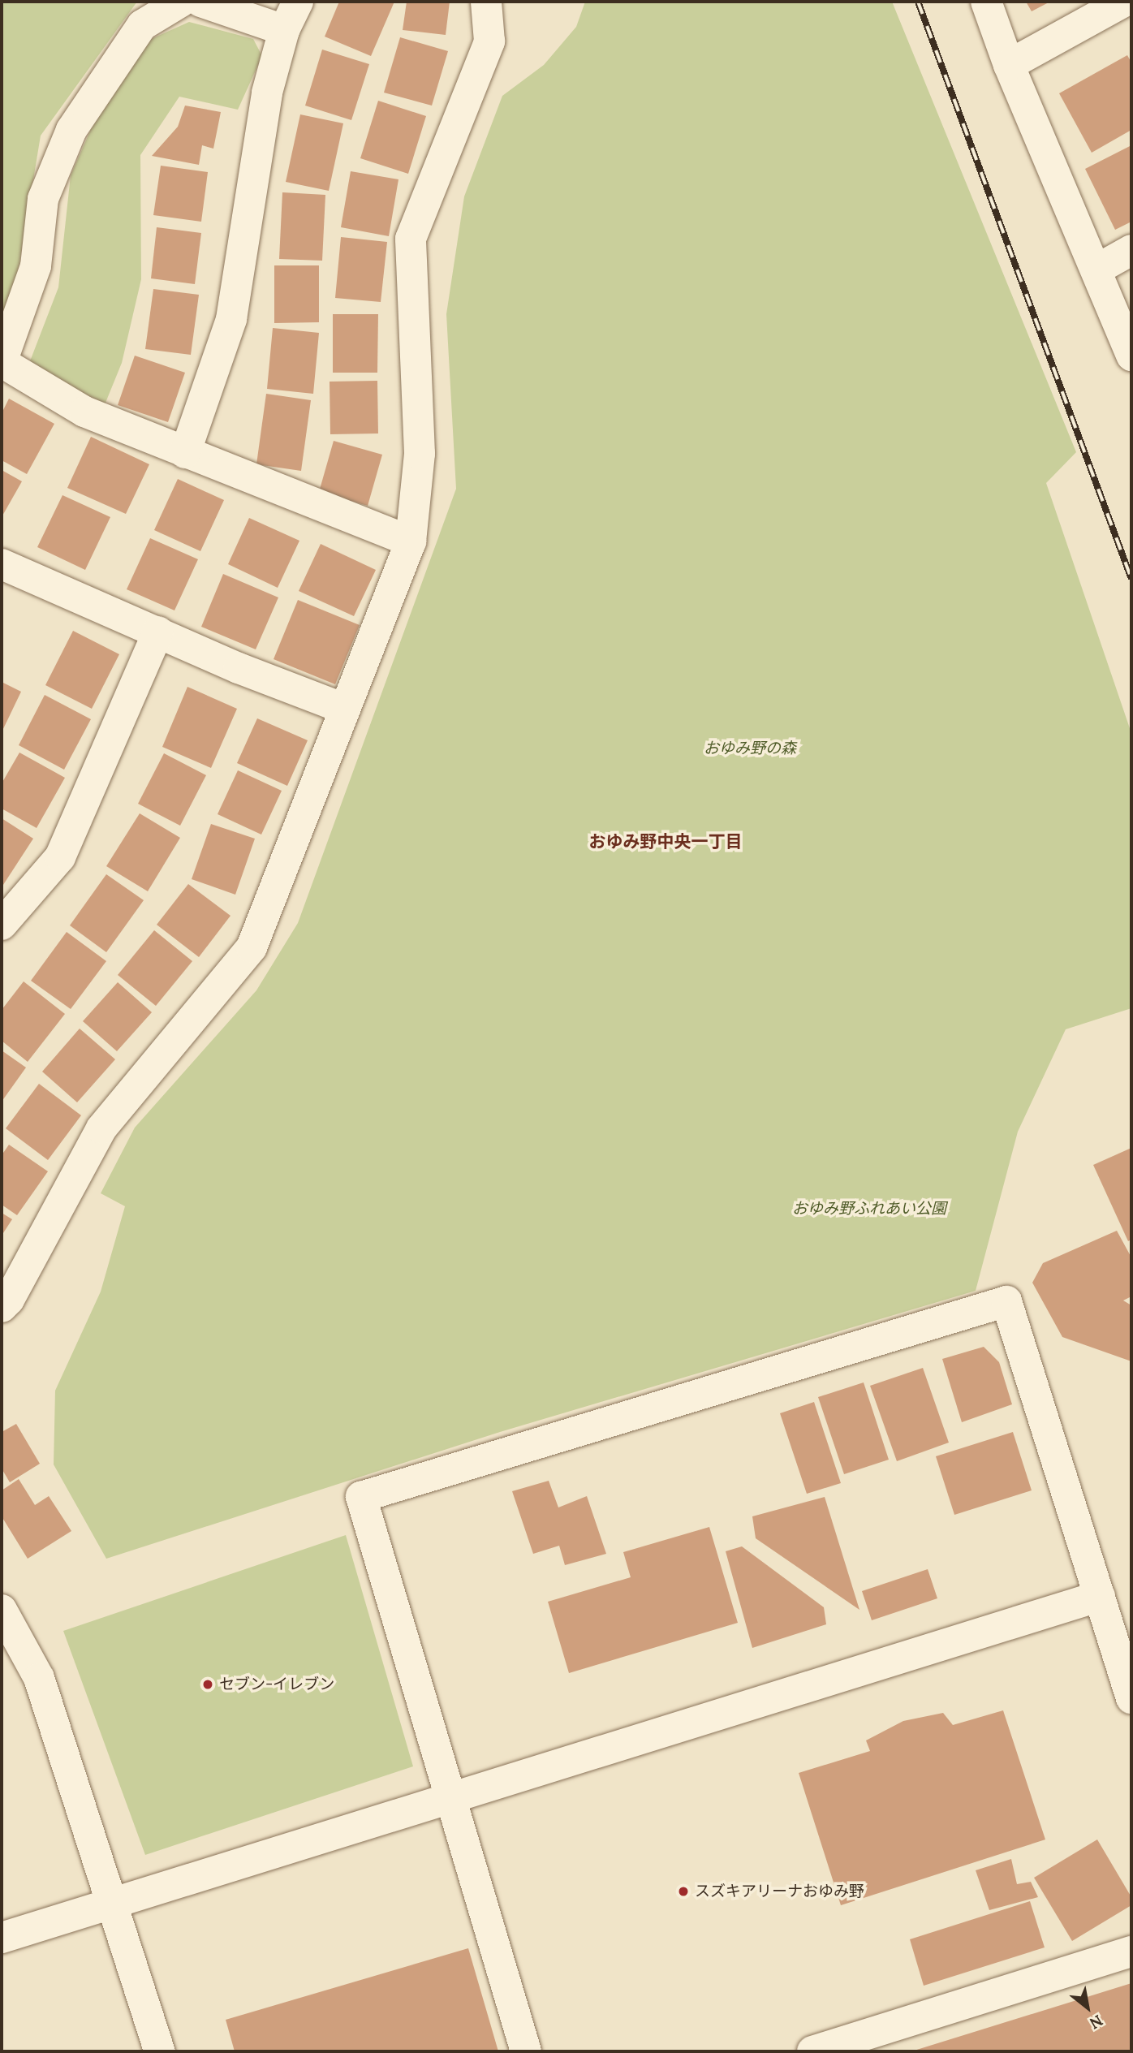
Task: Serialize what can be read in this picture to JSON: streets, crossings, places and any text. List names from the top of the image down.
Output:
{
  "districts": ["おゆみ野中央一丁目"],
  "parks": ["おゆみ野の森", "おゆみ野ふれあい公園"],
  "places": ["セブン-イレブン", "スズキアリーナおゆみ野"],
  "north": "bottom right"
}
